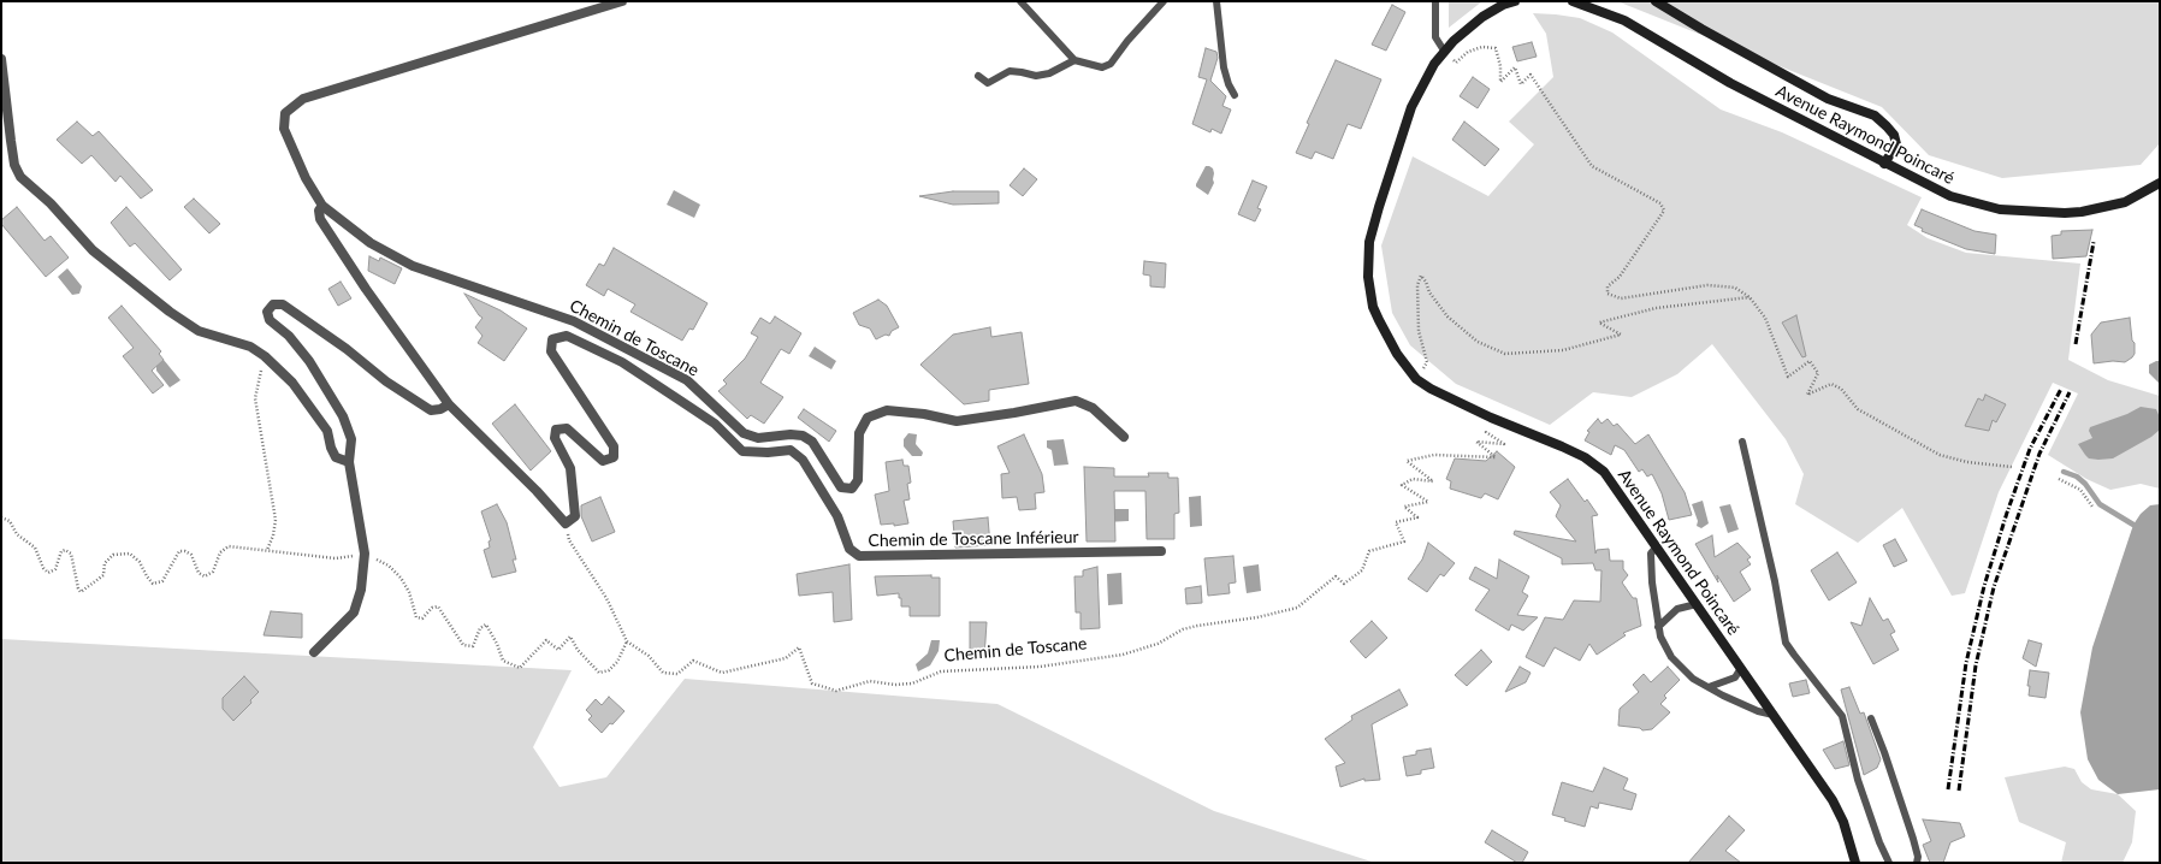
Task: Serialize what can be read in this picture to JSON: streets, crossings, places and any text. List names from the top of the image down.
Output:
{
  "streets": {
    "main road": ["Avenue Raymond Poincaré"],
    "street": ["Chemin de Toscane", "Chemin de Toscane Inférieur"]
  },
  "crossings": [
    ["Avenue Raymond Poincaré", "Chemin de Toscane"]
  ]
}
